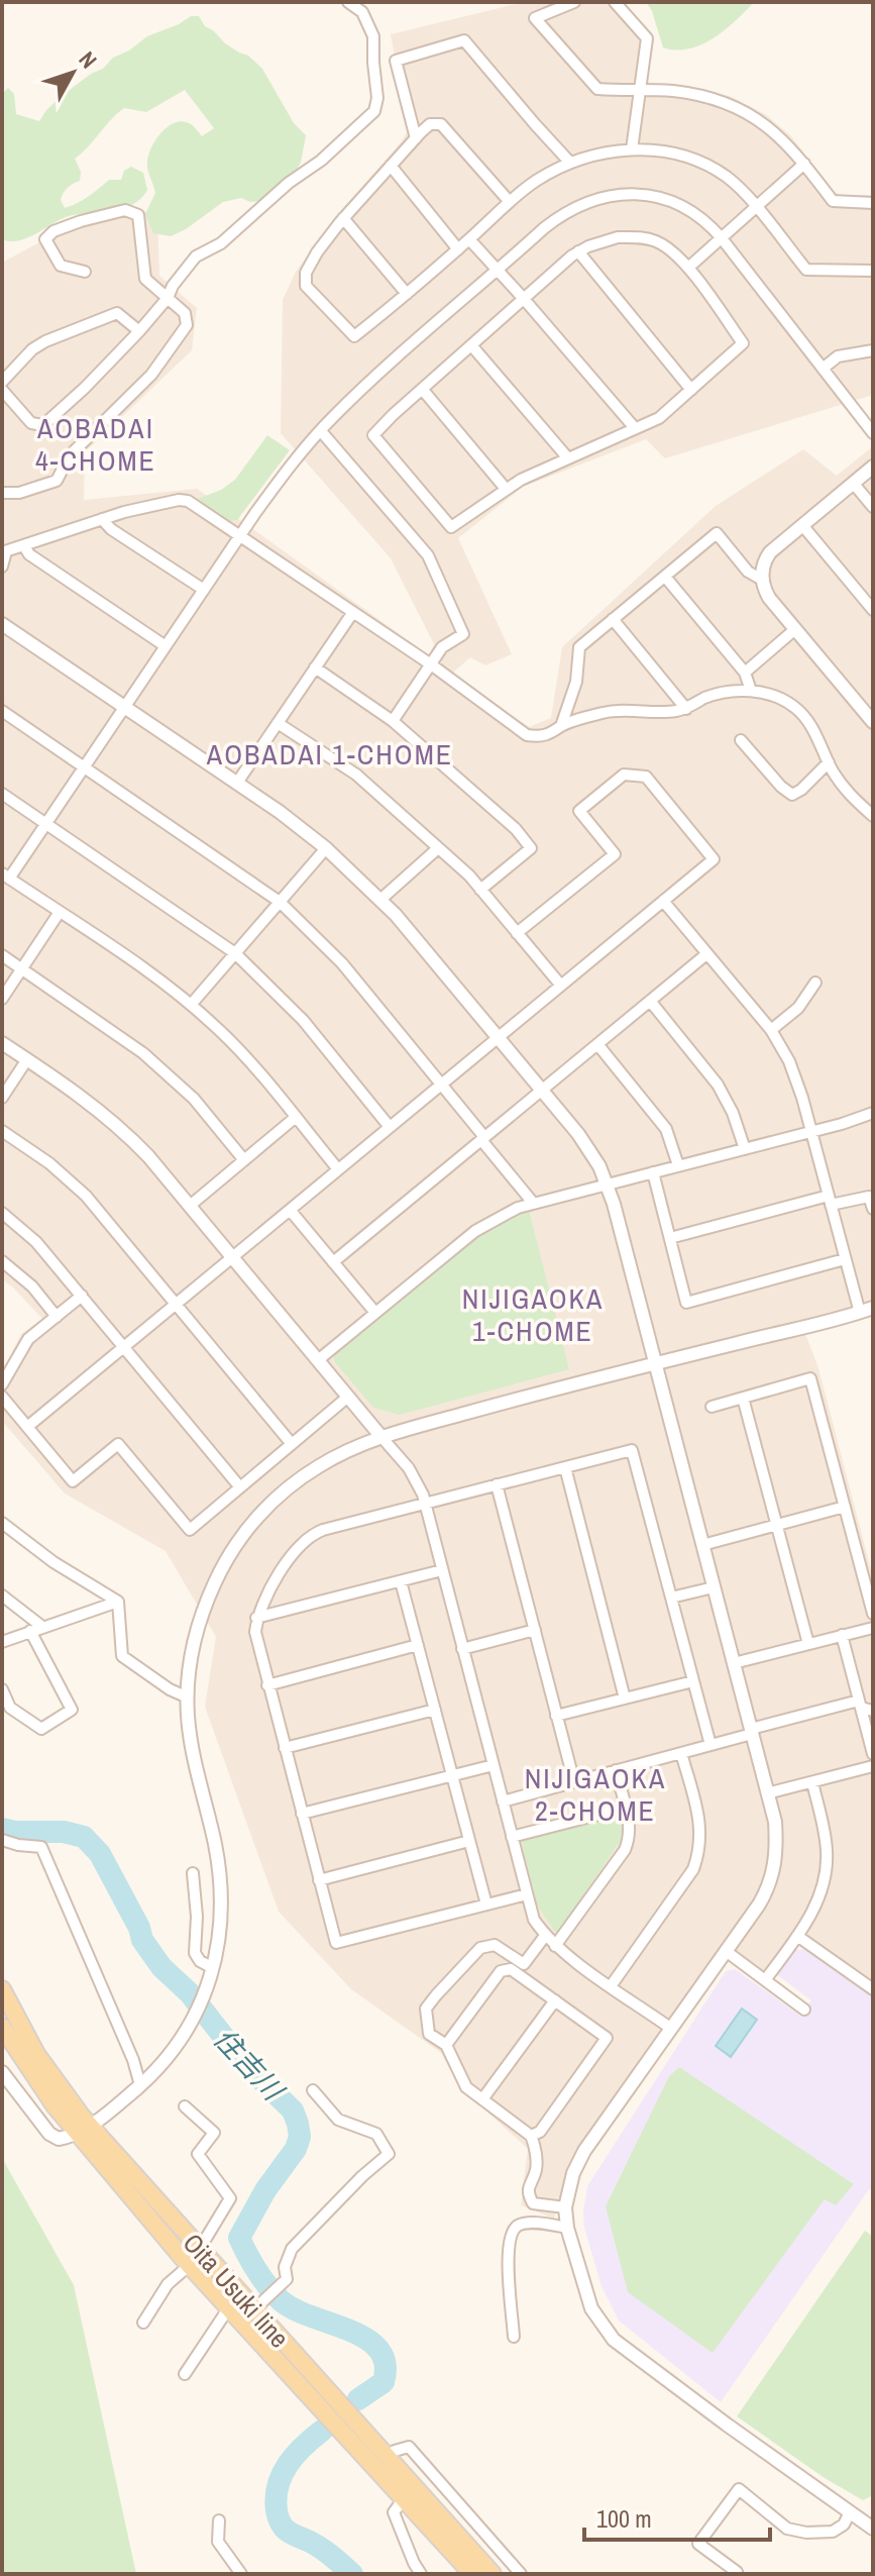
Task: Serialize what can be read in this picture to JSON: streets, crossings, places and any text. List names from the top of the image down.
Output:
{
  "streets": {
    "main road": ["Oita Usuki line"]
  },
  "districts": [
    "AOBADAI 4-CHOME",
    "AOBADAI 1-CHOME",
    "NIJIGAOKA 1-CHOME",
    "NIJIGAOKA 2-CHOME"
  ],
  "water": ["住吉川"],
  "scale_bar": "100 m",
  "north": "top right"
}
